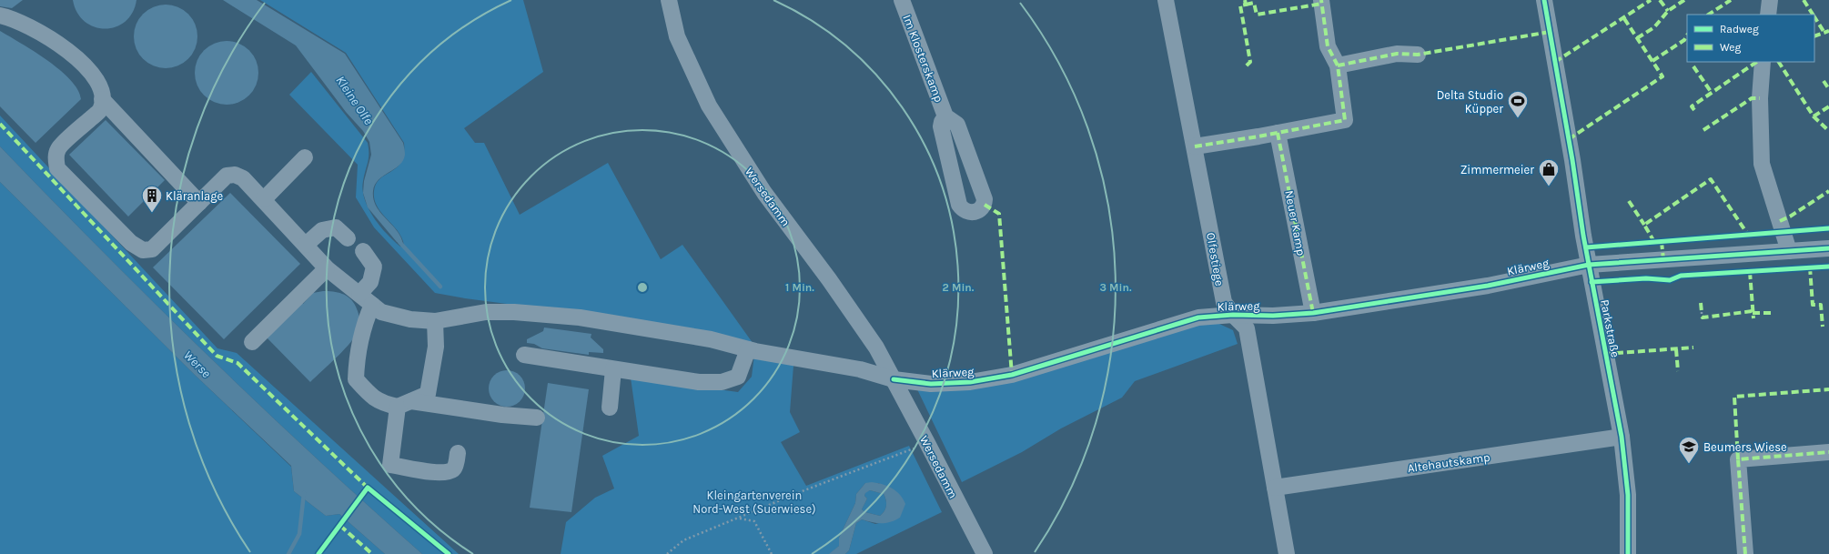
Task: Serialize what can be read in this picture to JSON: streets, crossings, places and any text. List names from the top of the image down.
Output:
{
  "streets": {
    "street": [
      "Im Klosterskamp",
      "Wersedamm",
      "Neuer Kamp",
      "Olfestiege",
      "Klärweg",
      "Parkstraße",
      "Altehautskamp"
    ]
  },
  "crossings": [
    ["Wersedamm", "Klärweg"],
    ["Neuer Kamp", "Klärweg"],
    ["Olfestiege", "Klärweg"],
    ["Olfestiege", "Altehautskamp"],
    ["Klärweg", "Parkstraße"],
    ["Parkstraße", "Altehautskamp"]
  ],
  "water": ["Kleine Olfe", "Werse"],
  "parks": ["Kleingartenverein Nord-West (Suerwiese)"],
  "places": {
    "sports": ["Delta Studio Küpper"],
    "shop": ["Zimmermeier"],
    "building": ["Kläranlage"],
    "school or university": ["Beumers Wiese"]
  },
  "legend": ["Radweg", "Weg"],
  "rings": ["1 Min.", "2 Min.", "3 Min."]
}
